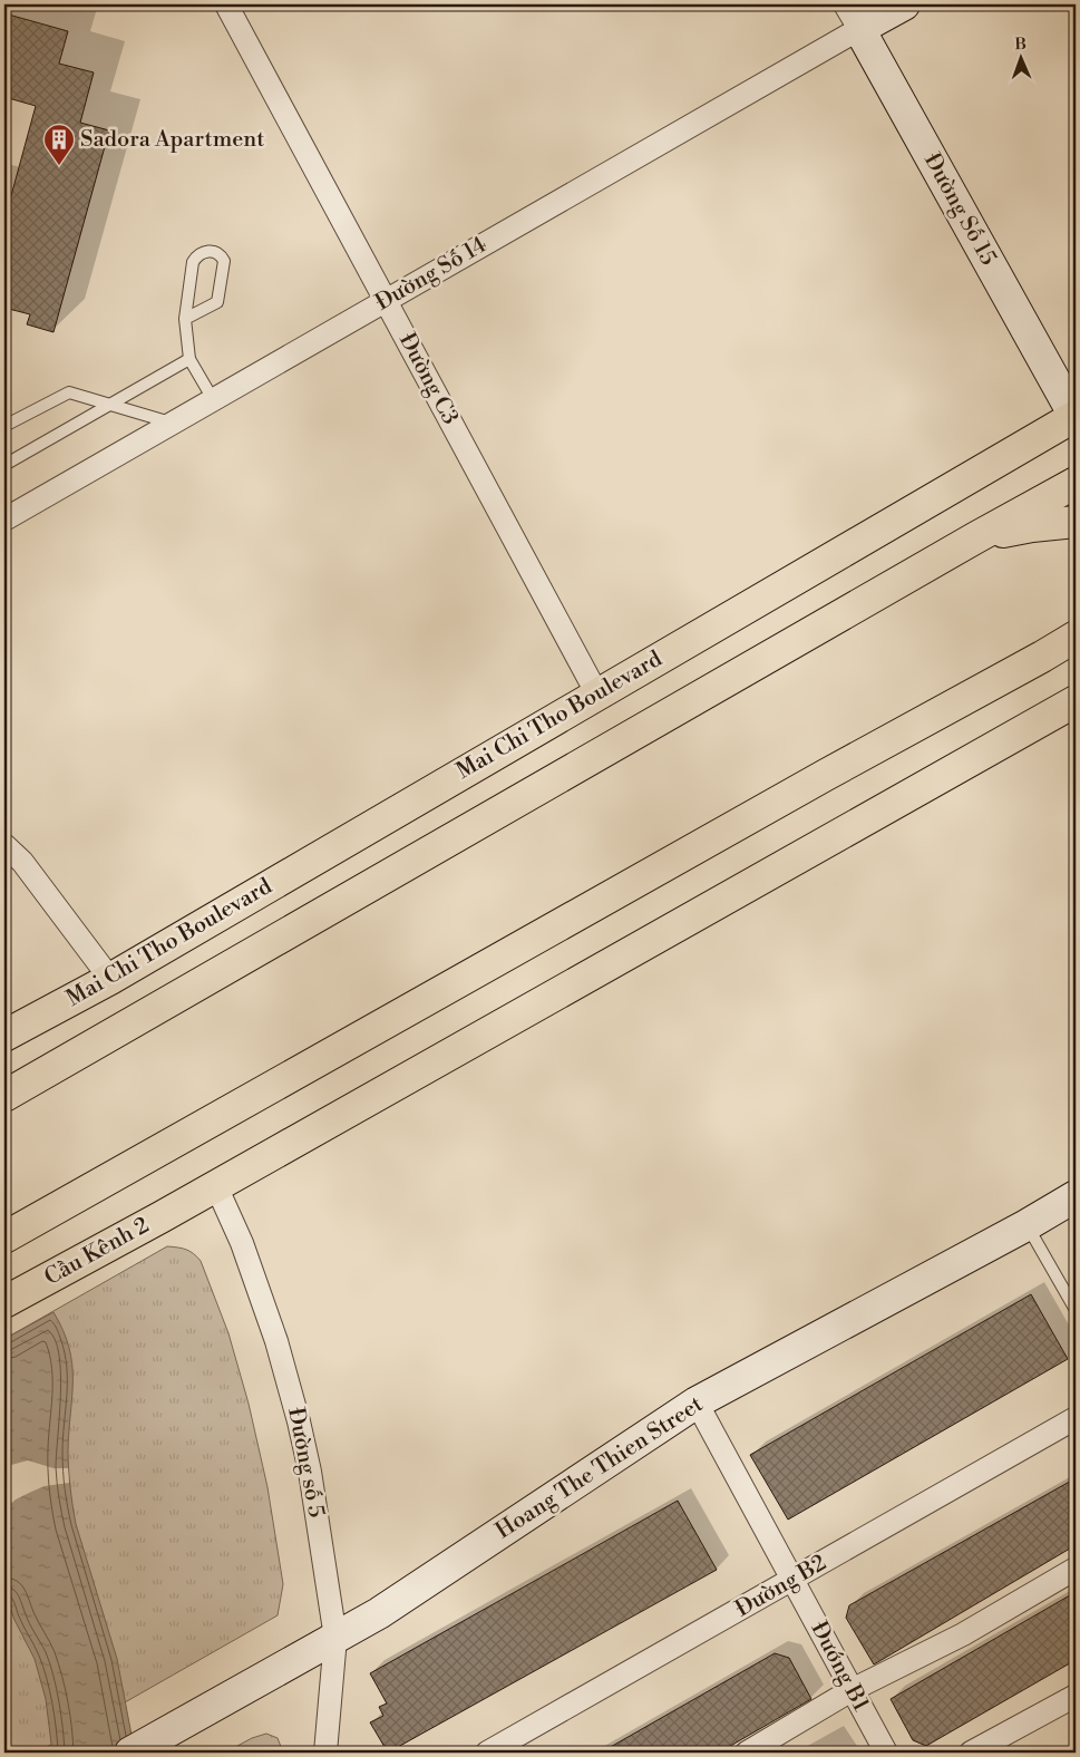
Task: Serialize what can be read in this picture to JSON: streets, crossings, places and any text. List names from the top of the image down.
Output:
{
  "streets": {
    "main road": ["Mai Chi Tho Boulevard", "Cầu Kênh 2"],
    "street": [
      "Đường Số 15",
      "Đường Số 14",
      "Đường C3",
      "Đường số 5",
      "Hoang The Thien Street",
      "Đường B2",
      "Đướng B1"
    ]
  },
  "crossings": [
    ["Đường Số 15", "Đường Số 14"],
    ["Đường Số 15", "Mai Chi Tho Boulevard"],
    ["Đường Số 14", "Đường C3"],
    ["Đường C3", "Mai Chi Tho Boulevard"],
    ["Cầu Kênh 2", "Đường số 5"],
    ["Đường số 5", "Hoang The Thien Street"],
    ["Hoang The Thien Street", "Đướng B1"],
    ["Đường B2", "Đướng B1"]
  ],
  "places": {
    "building": ["Sadora Apartment"]
  },
  "north": "top"
}
